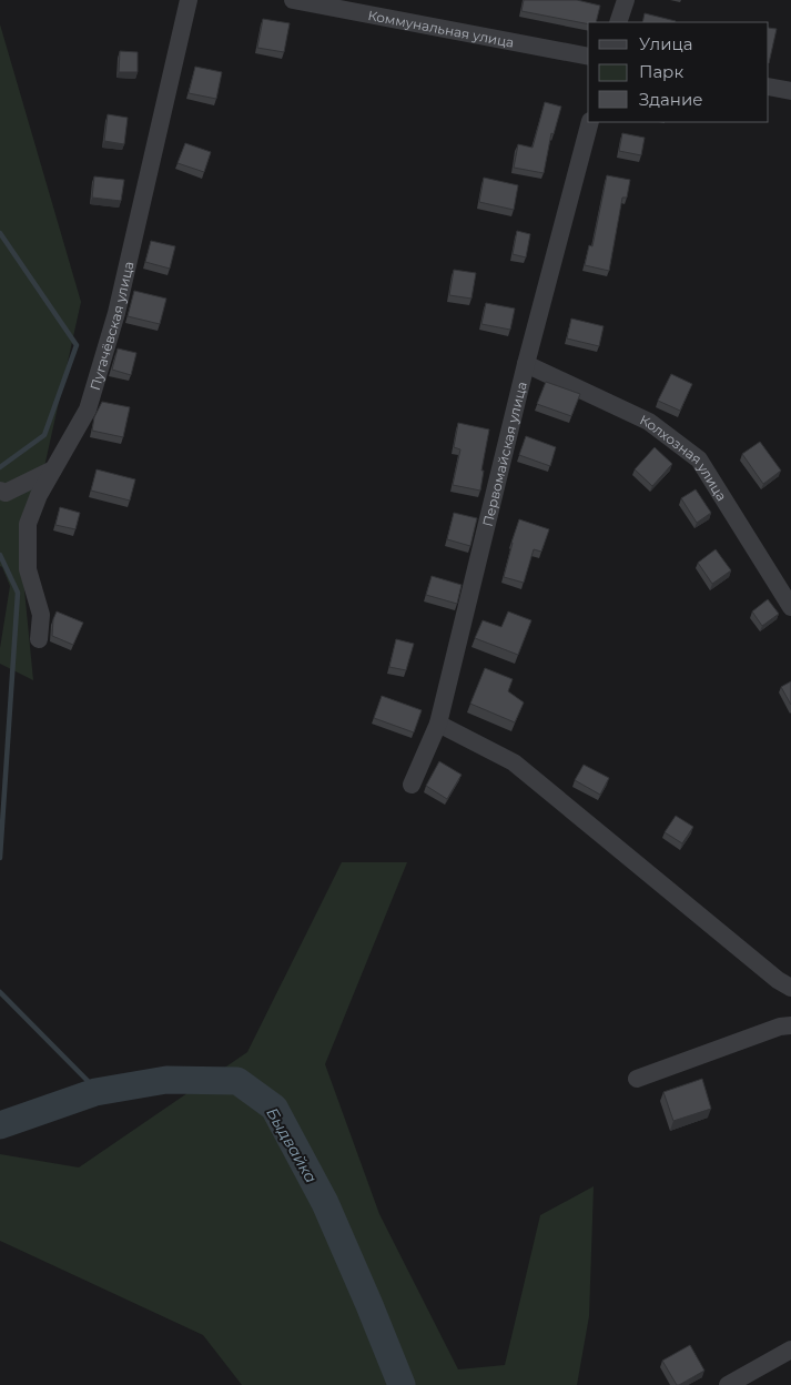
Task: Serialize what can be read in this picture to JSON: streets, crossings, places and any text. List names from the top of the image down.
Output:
{
  "streets": {
    "street": [
      "Коммунальная улица",
      "Пугачёвская улица",
      "Первомайская улица",
      "Колхозная улица"
    ]
  },
  "crossings": [
    ["Первомайская улица", "Колхозная улица"]
  ],
  "water": ["Быдвайка"],
  "legend": ["Улица", "Парк", "Здание"]
}
